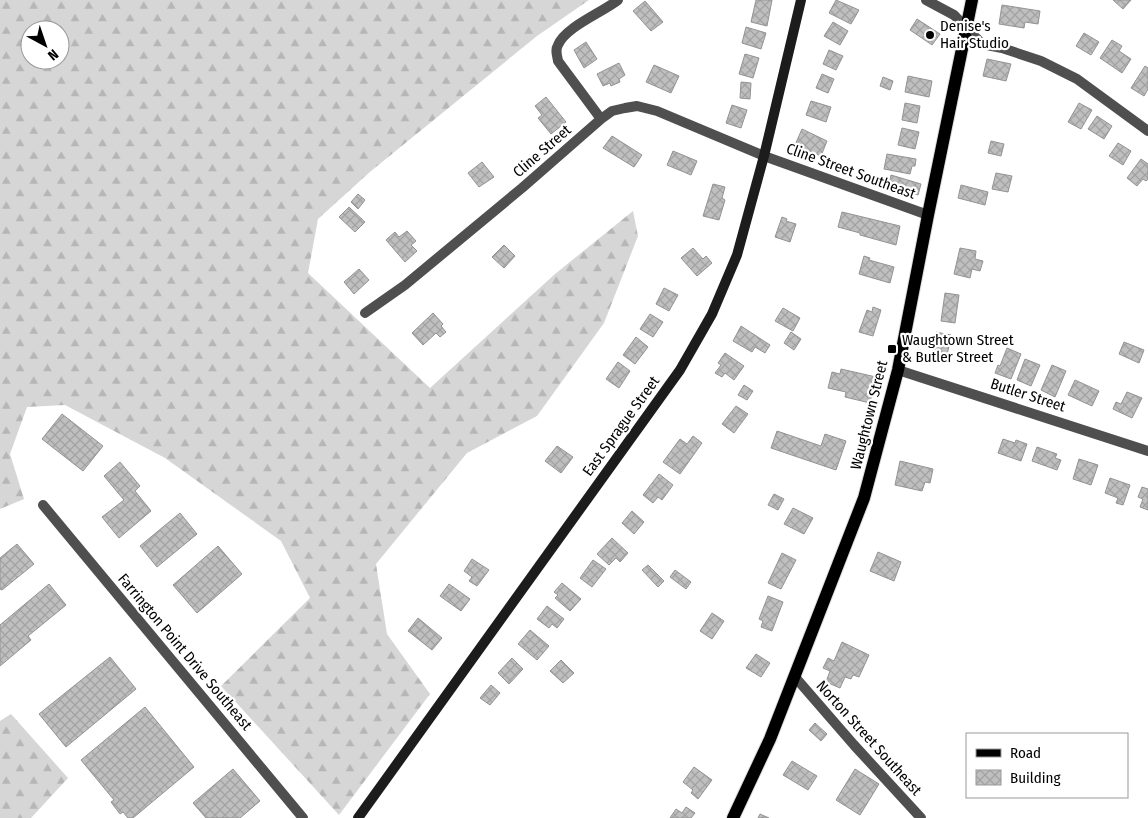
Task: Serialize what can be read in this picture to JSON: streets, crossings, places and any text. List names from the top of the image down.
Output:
{
  "streets": {
    "main road": ["Waughtown Street"],
    "street": [
      "Cline Street",
      "Cline Street Southeast",
      "Butler Street",
      "East Sprague Street",
      "Farrington Point Drive Southeast",
      "Norton Street Southeast"
    ]
  },
  "crossings": [
    ["Cline Street", "Cline Street Southeast"],
    ["Cline Street", "East Sprague Street"],
    ["Cline Street Southeast", "Waughtown Street"],
    ["Cline Street Southeast", "East Sprague Street"],
    ["Butler Street", "Waughtown Street"],
    ["Waughtown Street", "Norton Street Southeast"]
  ],
  "places": {
    "other": ["Denise's Hair Studio"],
    "transit": ["Waughtown Street & Butler Street"]
  },
  "legend": ["Road", "Building"],
  "north": "bottom right"
}
